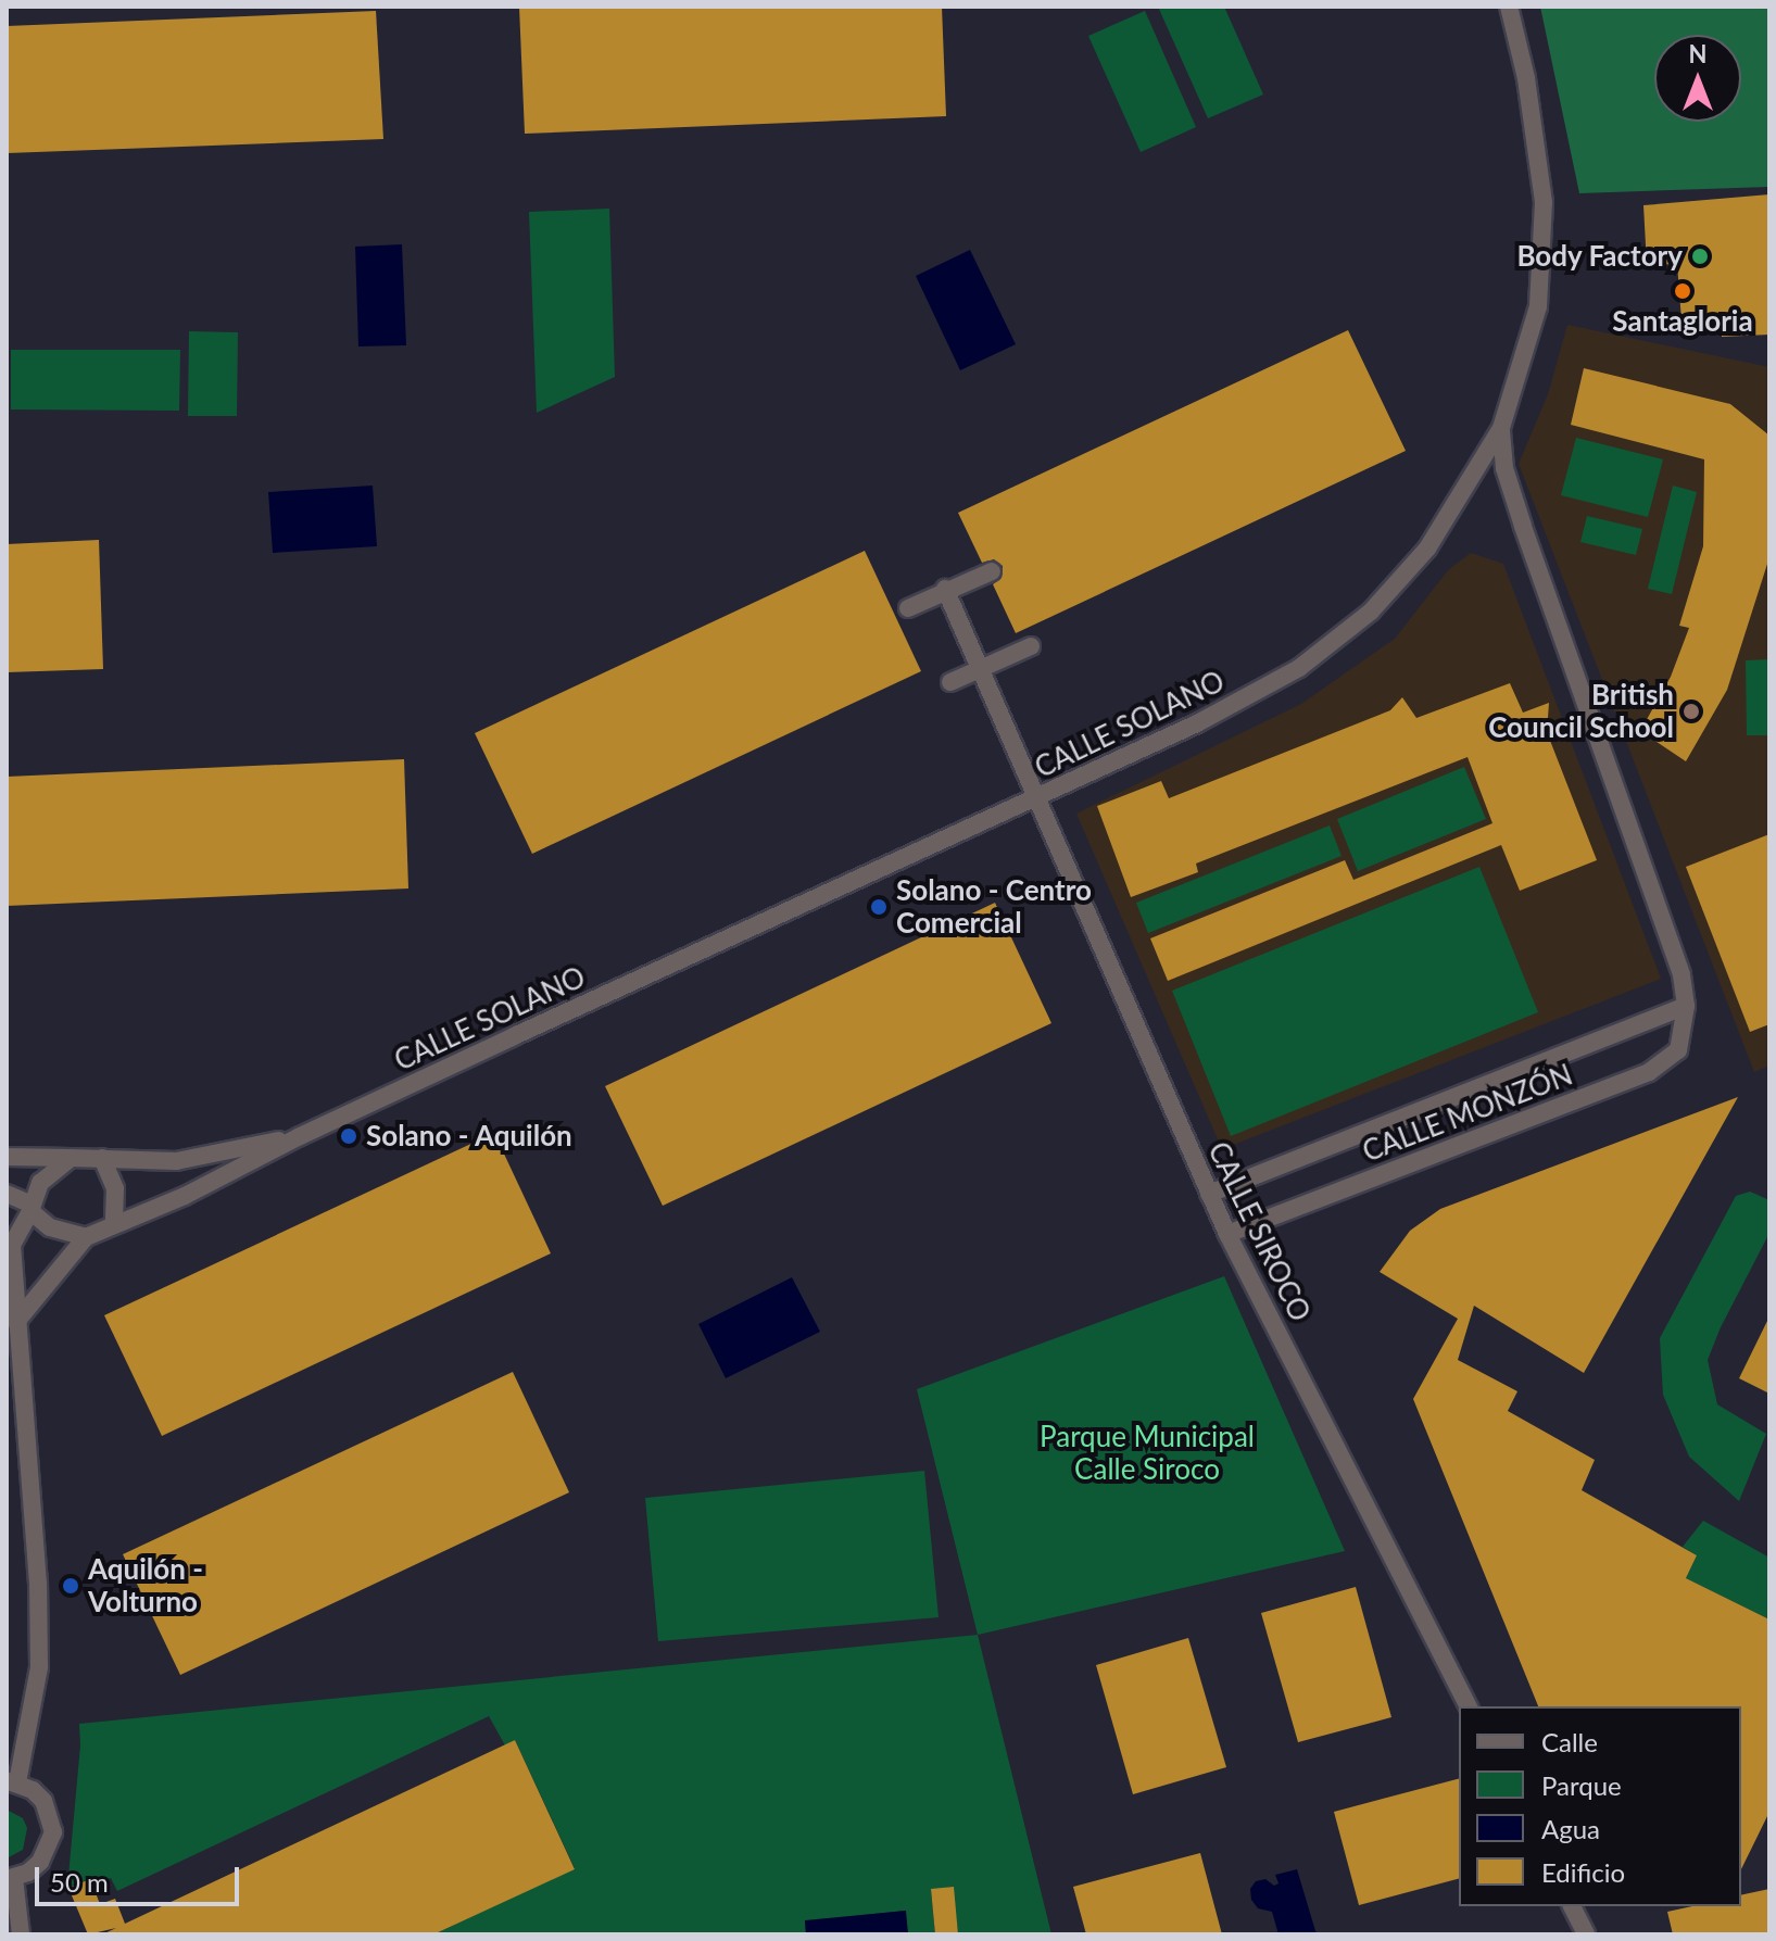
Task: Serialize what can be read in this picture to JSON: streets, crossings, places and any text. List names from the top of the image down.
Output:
{
  "streets": {
    "street": ["CALLE SOLANO", "CALLE MONZÓN", "CALLE SIROCO"]
  },
  "crossings": [
    ["CALLE SOLANO", "CALLE MONZÓN"],
    ["CALLE SOLANO", "CALLE SIROCO"],
    ["CALLE MONZÓN", "CALLE SIROCO"]
  ],
  "parks": ["Parque Municipal Calle Siroco"],
  "places": [
    "Body Factory",
    "Santagloria",
    "British Council School",
    "Solano - Centro Comercial",
    "Solano - Aquilón",
    "Aquilón - Volturno"
  ],
  "legend": [
    "Calle",
    "Parque",
    "Agua",
    "Edificio"
  ],
  "scale_bar": "50 m",
  "north": "top"
}
